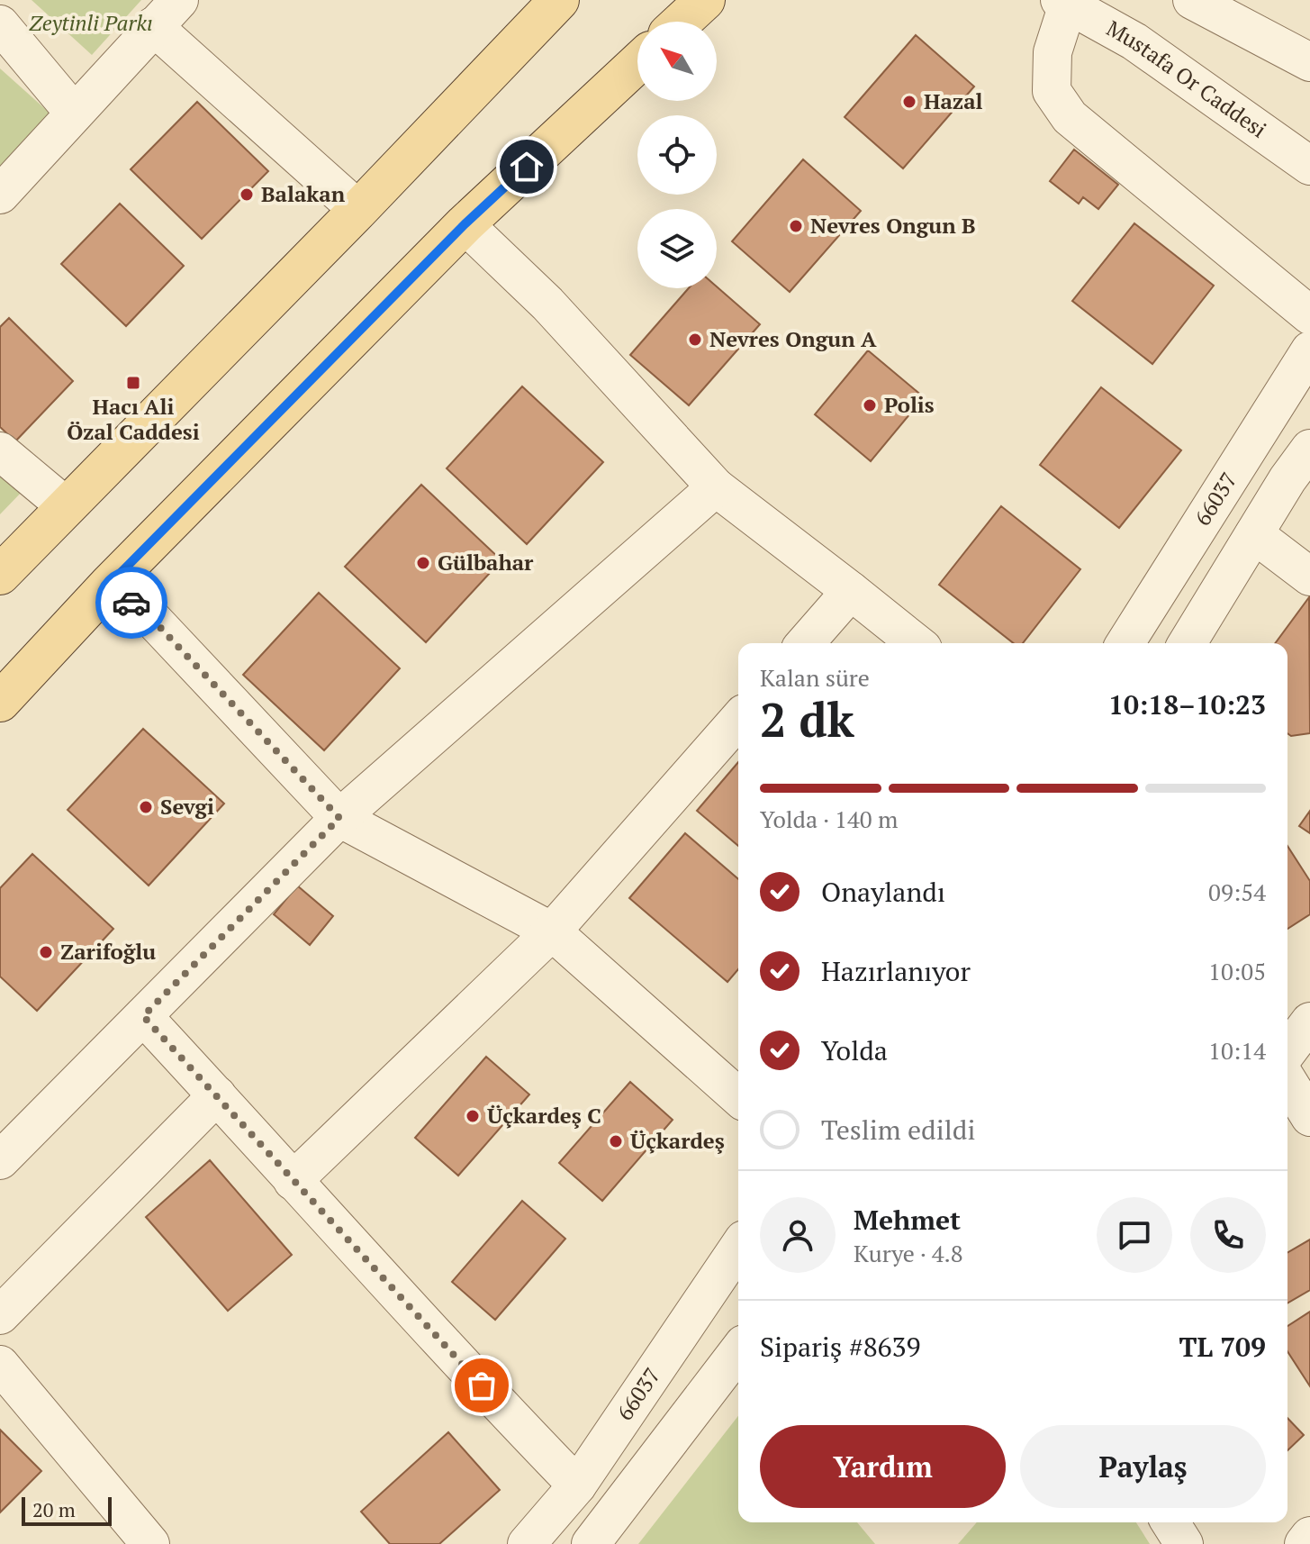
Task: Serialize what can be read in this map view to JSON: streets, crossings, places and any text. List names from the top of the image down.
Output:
{
  "streets": {
    "street": ["Mustafa Or Caddesi", "66037"]
  },
  "parks": ["Zeytinli Parkı"],
  "places": {
    "other": [
      "Hazal",
      "Balakan",
      "Nevres Ongun B",
      "Nevres Ongun A",
      "Polis",
      "Gülbahar",
      "Sevgi",
      "Zarifoğlu",
      "Üçkardeş C",
      "Üçkardeş"
    ],
    "transit": ["Hacı Ali Özal Caddesi"]
  },
  "scale_bar": "20 m",
  "north": "top left",
  "page": {
    "heading": ["2 dk", "Kalan süre", "10:18–10:23"],
    "panel": [
      "Mehmet",
      "Kurye · 4.8",
      "Sipariş #8639",
      "TL 709"
    ],
    "bar": "Yolda · 140 m",
    "list": [
      ["Onaylandı", "09:54"],
      ["Hazırlanıyor", "10:05"],
      ["Yolda", "10:14"],
      "Teslim edildi"
    ],
    "buttons": ["Yardım", "Paylaş"],
    "scale": "20 m"
  }
}
